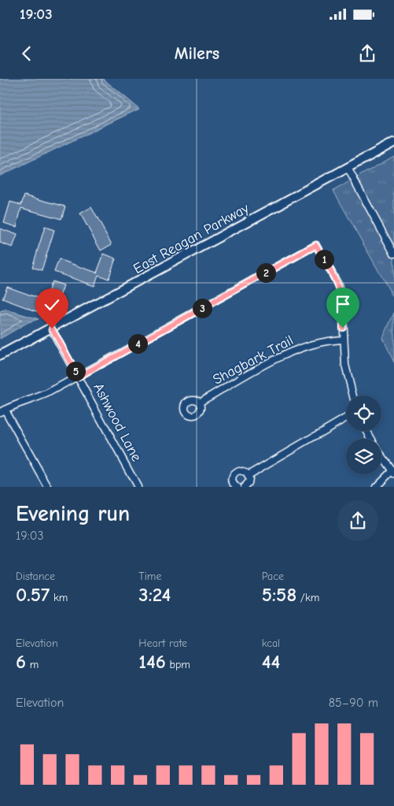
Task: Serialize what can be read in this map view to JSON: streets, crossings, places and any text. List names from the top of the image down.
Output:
{
  "streets": {
    "street": ["East Reagan Parkway", "Shagbark Trail", "Ashwood Lane"]
  },
  "crossings": [
    ["East Reagan Parkway", "Ashwood Lane"]
  ],
  "page": {
    "status": "19:03",
    "header": "Milers",
    "pins": [
      "1",
      "2",
      "3",
      "4",
      "5"
    ],
    "heading": ["Evening run", "19:03"],
    "stats": [
      ["Distance", "0.57 km"],
      ["Time", "3:24"],
      ["Pace", "5:58 /km"],
      ["Elevation", "6 m"],
      ["Heart rate", "146 bpm"],
      ["kcal", "44"]
    ],
    "chart": ["Elevation", "85–90 m"]
  }
}
